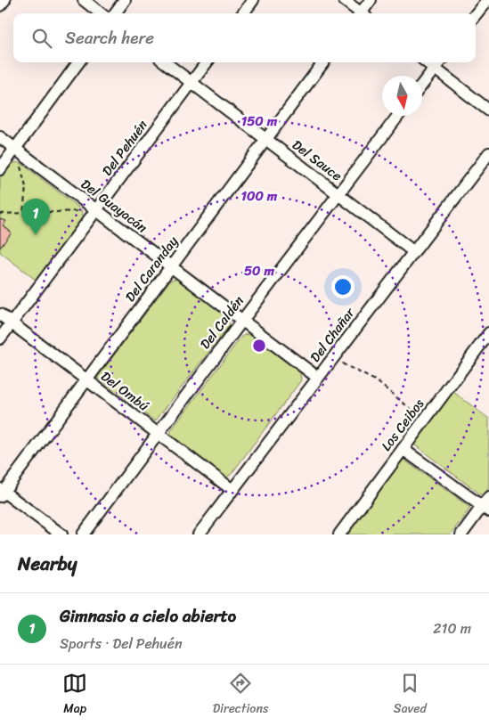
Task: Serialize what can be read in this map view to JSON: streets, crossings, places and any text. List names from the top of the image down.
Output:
{
  "streets": {
    "street": [
      "Del Pehuén",
      "Del Sauce",
      "Del Guayacán",
      "Del Caranday",
      "Del Caldén",
      "Del Chañar",
      "Del Ombú",
      "Los Ceibos"
    ]
  },
  "crossings": [
    ["Del Pehuén", "Del Sauce"],
    ["Del Pehuén", "Del Guayacán"],
    ["Del Pehuén", "Del Ombú"],
    ["Del Sauce", "Del Caranday"],
    ["Del Sauce", "Del Caldén"],
    ["Del Sauce", "Del Chañar"],
    ["Del Guayacán", "Del Caranday"],
    ["Del Guayacán", "Del Caldén"],
    ["Del Guayacán", "Del Chañar"],
    ["Del Caranday", "Del Ombú"],
    ["Del Caldén", "Del Ombú"],
    ["Del Chañar", "Del Ombú"]
  ],
  "north": "bottom",
  "page": {
    "search": "Search here",
    "pins": "1",
    "heading": "Nearby",
    "list": [
      {
        "mark": "1",
        "name": "Gimnasio a cielo abierto",
        "note": "Sports · Del Pehuén",
        "value": "210 m"
      }
    ],
    "nav": ["Map", "Directions", "Saved"]
  },
  "rings": ["150 m", "100 m", "50 m"]
}
